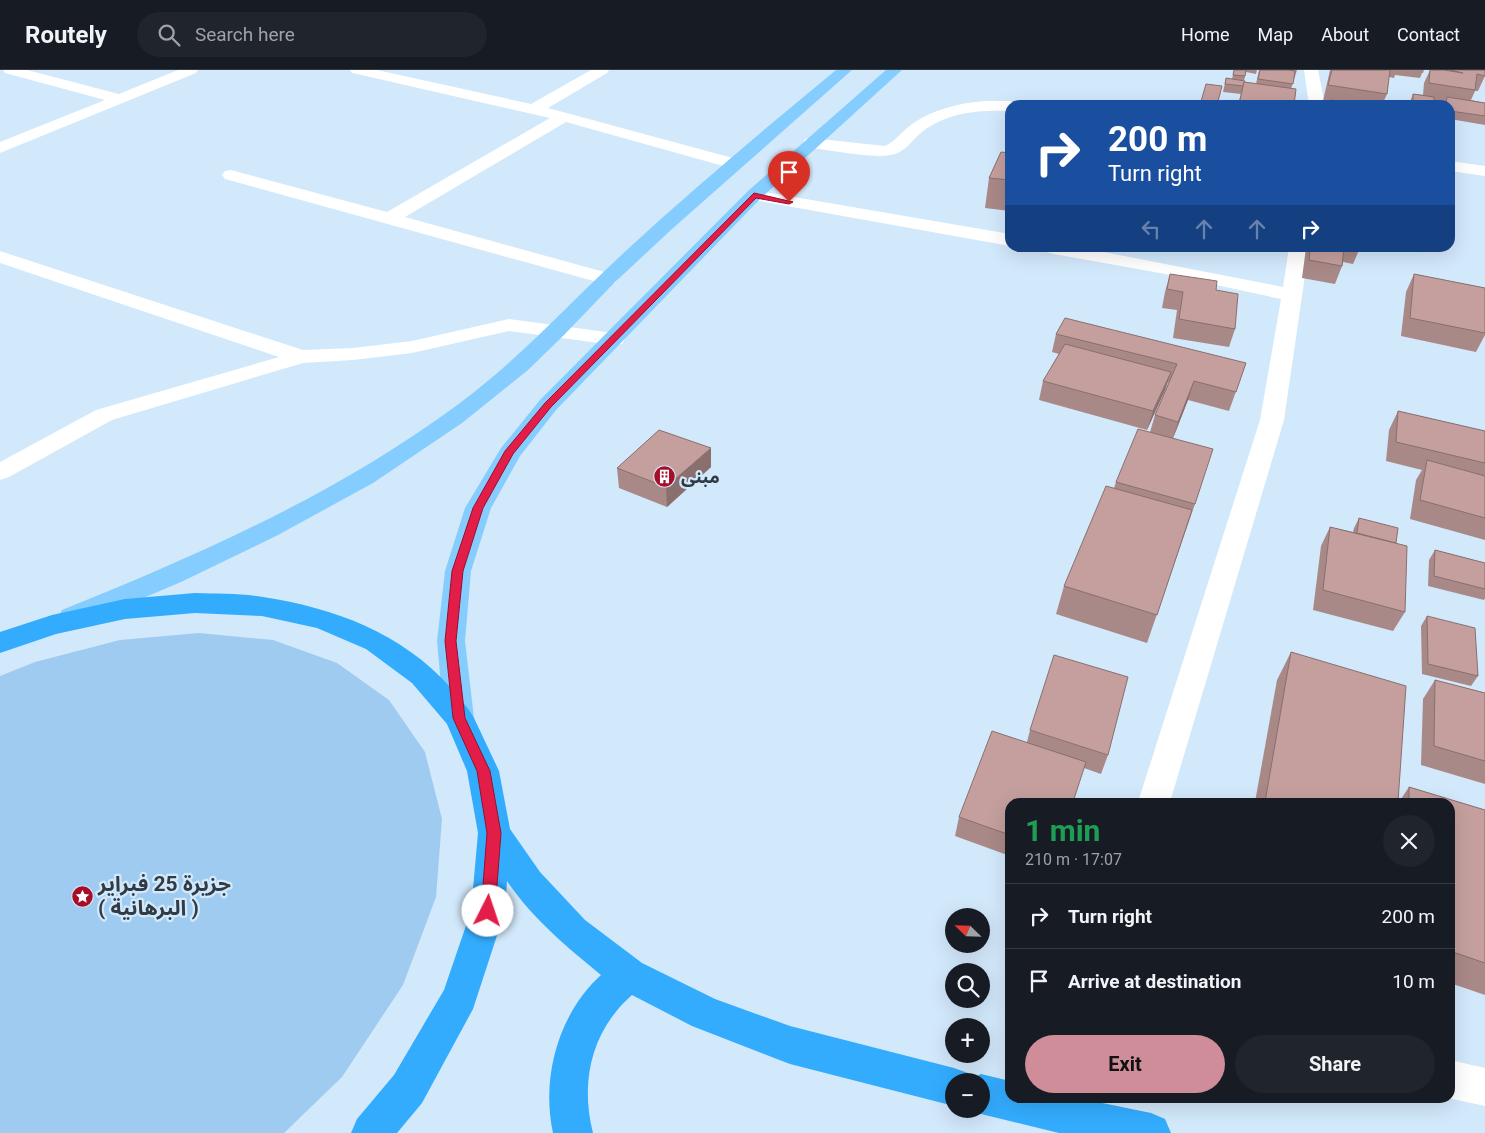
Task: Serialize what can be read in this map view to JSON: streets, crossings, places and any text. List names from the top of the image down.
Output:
{
  "places": {
    "building": ["مبنى"],
    "place": ["جزيرة 25 فبراير ( البرهانية )"]
  },
  "north": "top left",
  "page": {
    "header": "Routely",
    "search": "Search here",
    "nav": [
      "Home",
      "Map",
      "About",
      "Contact"
    ],
    "turn": ["200 m", "Turn right"],
    "heading": ["1 min", "210 m · 17:07"],
    "list": [
      {
        "name": "Turn right",
        "value": "200 m"
      },
      {
        "name": "Arrive at destination",
        "value": "10 m"
      }
    ],
    "map_buttons": ["+", "−"],
    "buttons": ["Exit", "Share"]
  }
}
